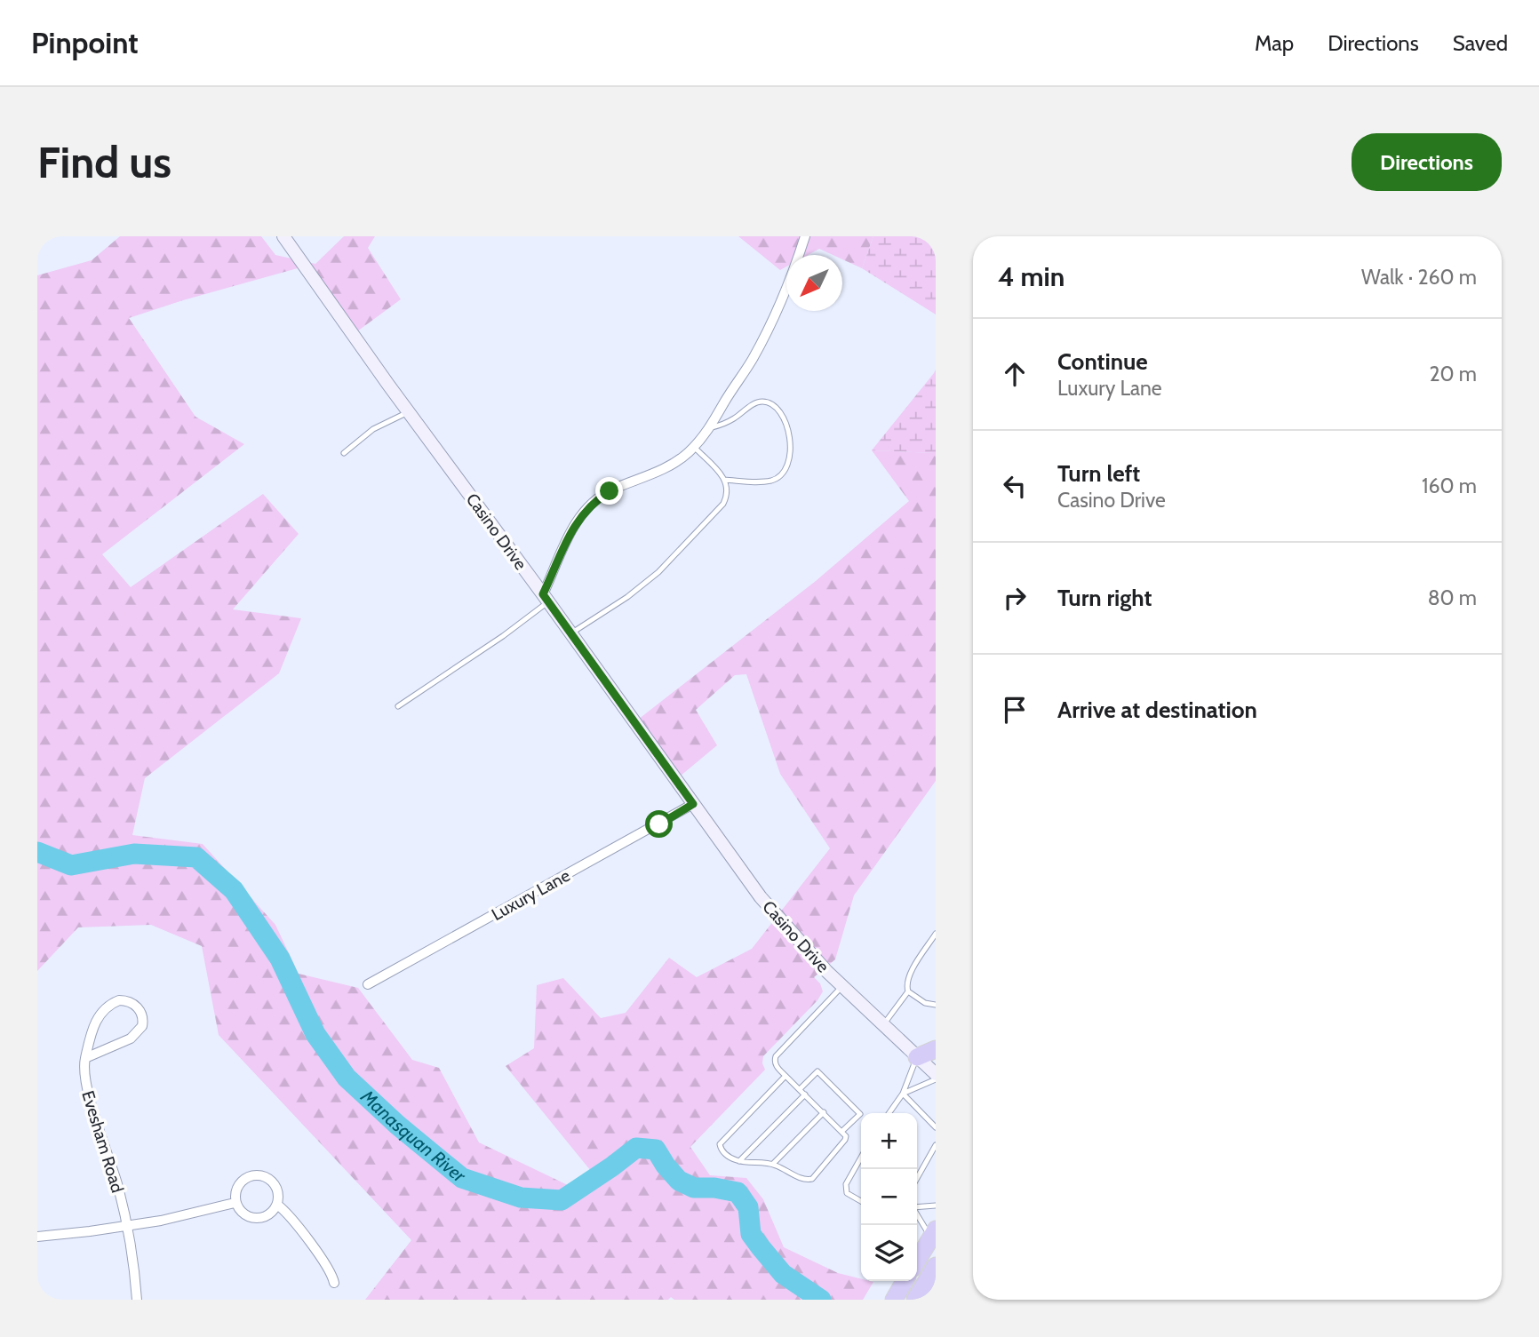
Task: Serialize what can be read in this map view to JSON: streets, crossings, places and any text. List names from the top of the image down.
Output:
{
  "streets": {
    "street": ["Casino Drive", "Luxury Lane", "Evesham Road"]
  },
  "crossings": [
    ["Casino Drive", "Luxury Lane"]
  ],
  "water": ["Manasquan River"],
  "north": "bottom left",
  "page": {
    "header": "Pinpoint",
    "nav": ["Map", "Directions", "Saved"],
    "buttons": "Directions",
    "title": "Find us",
    "heading": ["4 min", "Walk · 260 m"],
    "list": [
      ["Continue", "Luxury Lane", "20 m"],
      ["Turn left", "Casino Drive", "160 m"],
      ["Turn right", "80 m"],
      "Arrive at destination"
    ],
    "map_buttons": ["+", "−"]
  }
}
